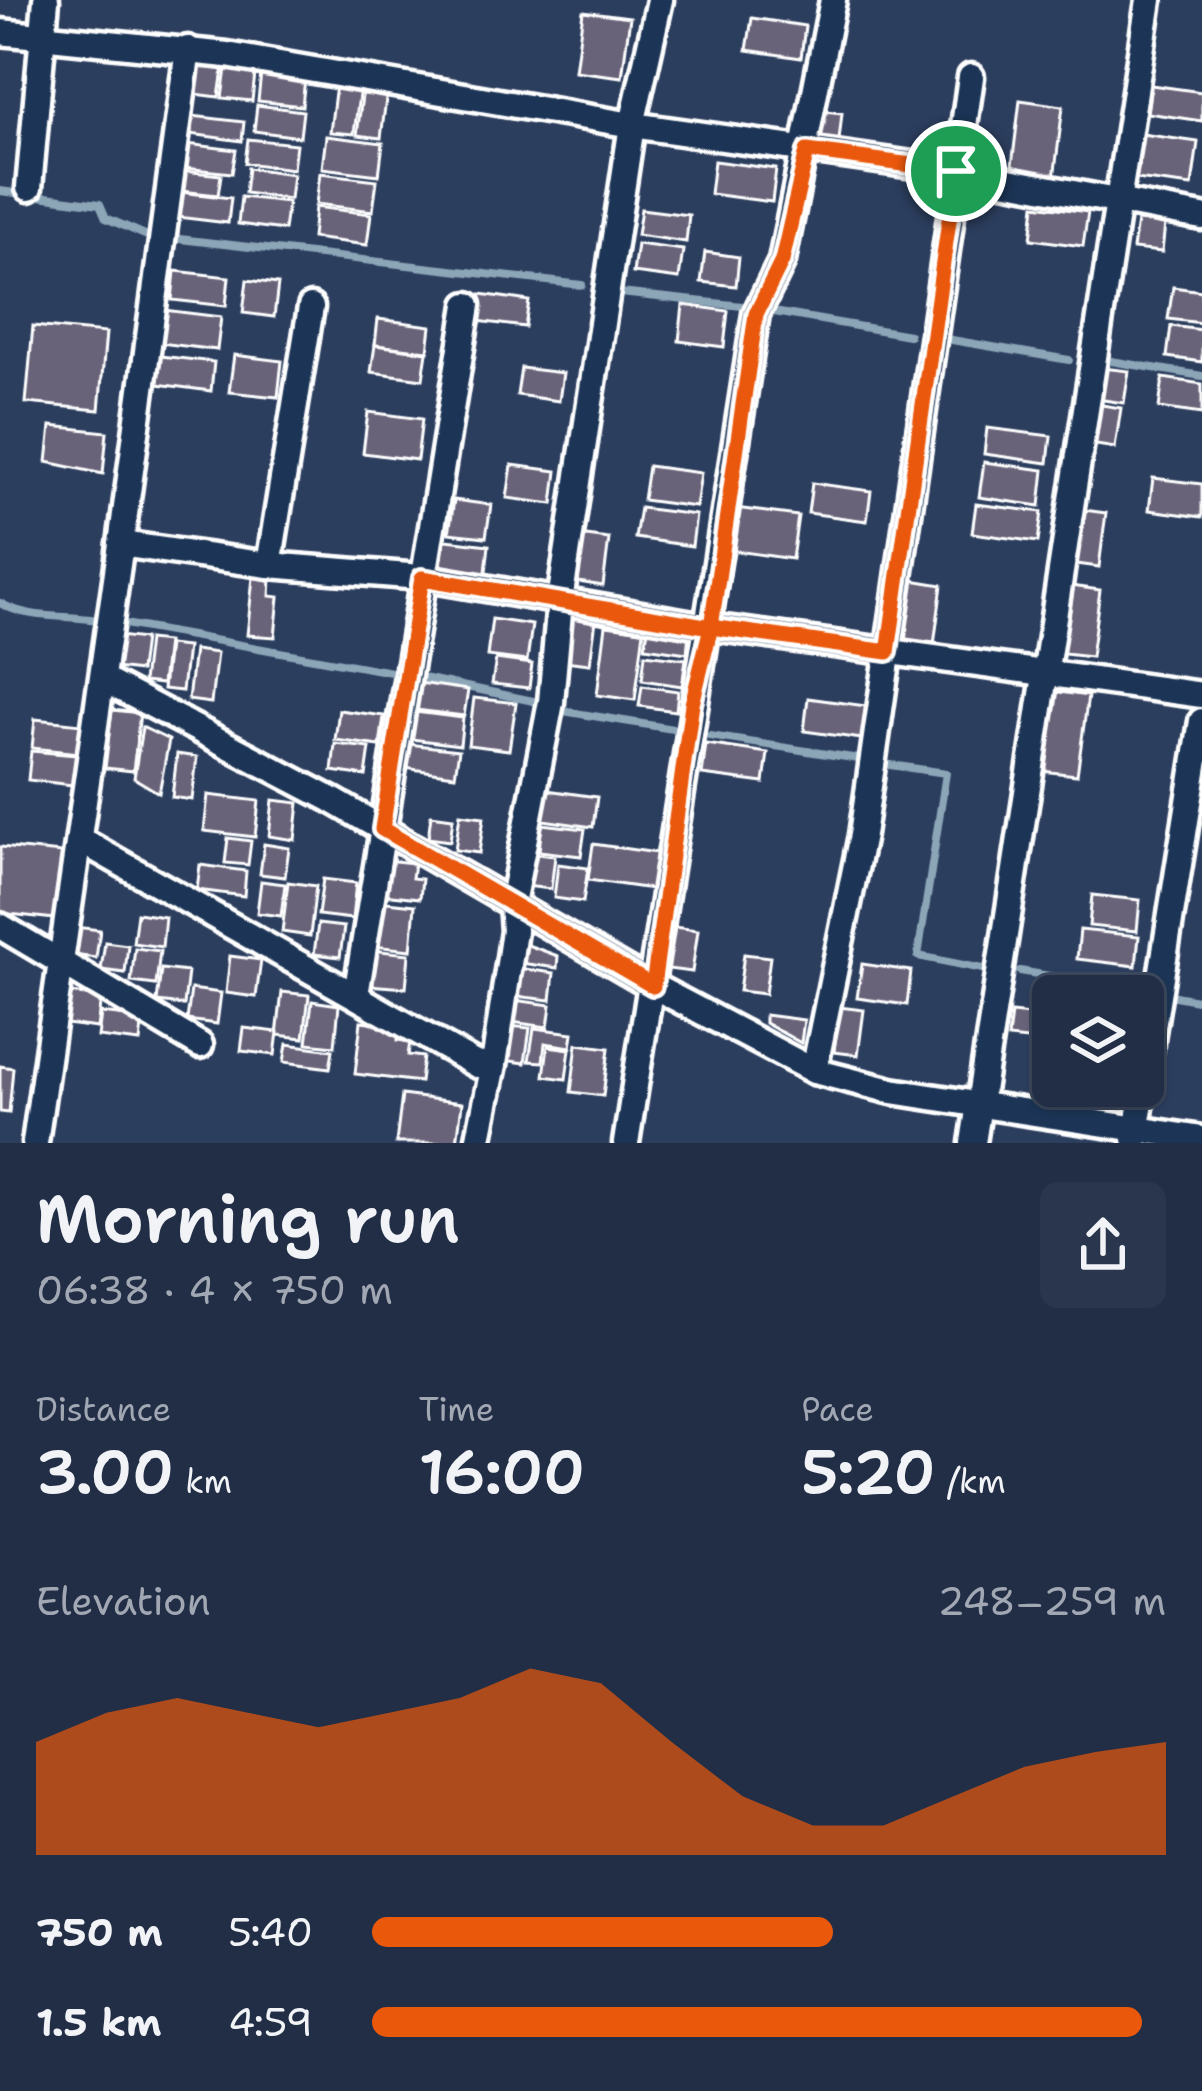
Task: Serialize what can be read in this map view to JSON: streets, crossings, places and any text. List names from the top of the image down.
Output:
{
  "page": {
    "heading": ["Morning run", "06:38 · 4 × 750 m"],
    "stats": [
      ["Distance", "3.00 km"],
      ["Time", "16:00"],
      ["Pace", "5:20 /km"]
    ],
    "chart": ["Elevation", "248–259 m"],
    "list": [
      {
        "name": "750 m",
        "note": "5:40"
      },
      {
        "name": "1.5 km",
        "note": "4:59"
      }
    ]
  }
}
